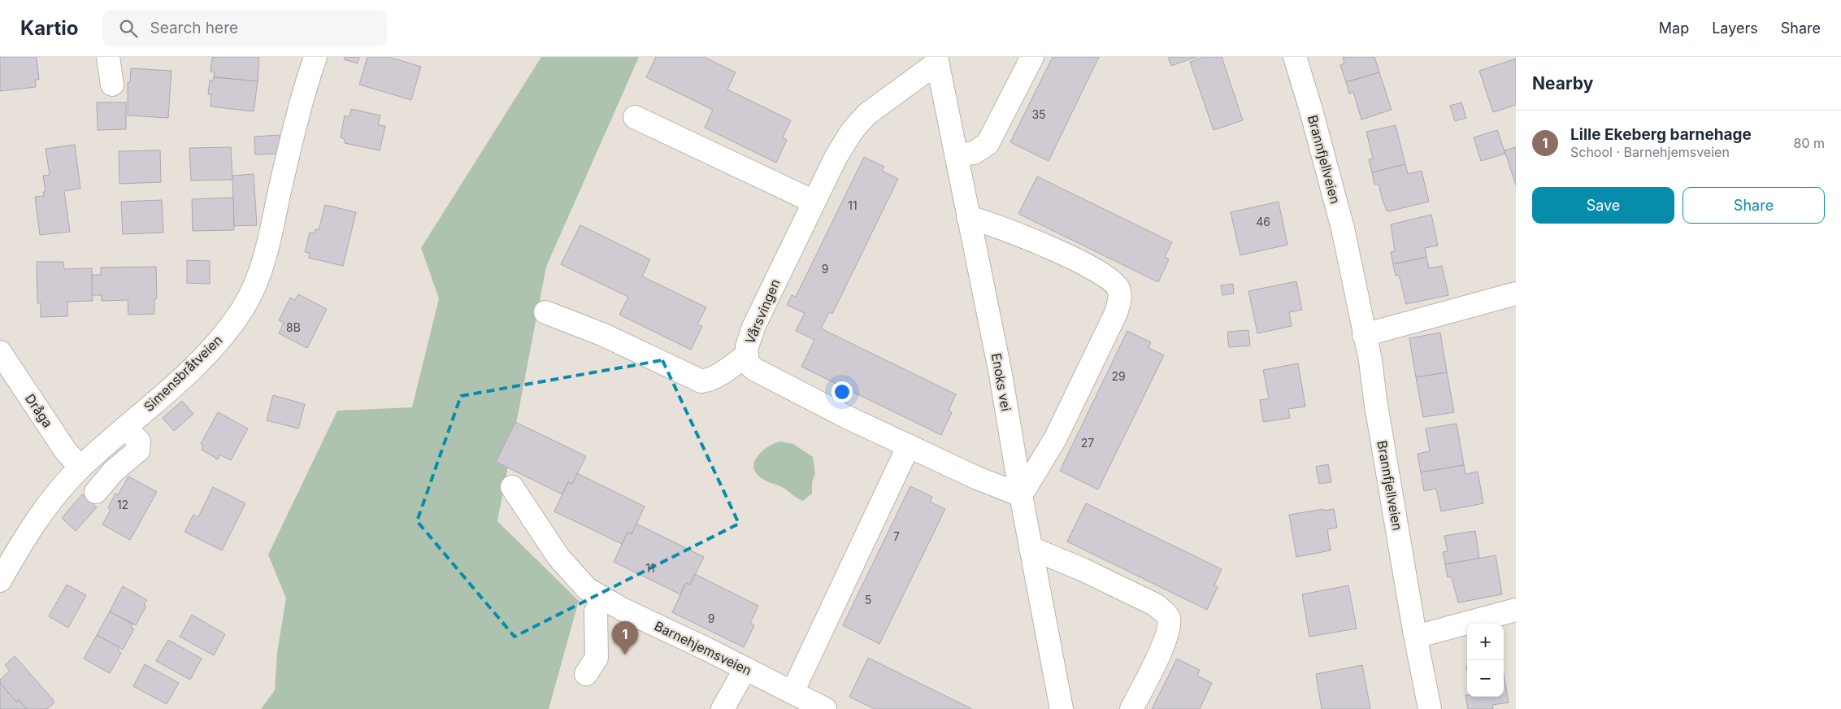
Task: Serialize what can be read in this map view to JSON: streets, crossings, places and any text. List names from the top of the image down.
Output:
{
  "streets": {
    "street": [
      "Brannfjellveien",
      "Vårsvingen",
      "Simensbråtveien",
      "Enoks vei",
      "Dråga",
      "Barnehjemsveien"
    ]
  },
  "crossings": [
    ["Vårsvingen", "Enoks vei"],
    ["Simensbråtveien", "Dråga"]
  ],
  "house_numbers": [
    "35",
    "11",
    "46",
    "9",
    "8B",
    "29",
    "27",
    "12",
    "7",
    "11",
    "5",
    "9"
  ],
  "page": {
    "header": "Kartio",
    "search": "Search here",
    "nav": ["Map", "Layers", "Share"],
    "heading": "Nearby",
    "list": [
      {
        "mark": "1",
        "name": "Lille Ekeberg barnehage",
        "note": "School · Barnehjemsveien",
        "value": "80 m"
      }
    ],
    "buttons": ["Save", "Share"],
    "pins": "1",
    "map_buttons": ["+", "−"]
  }
}
